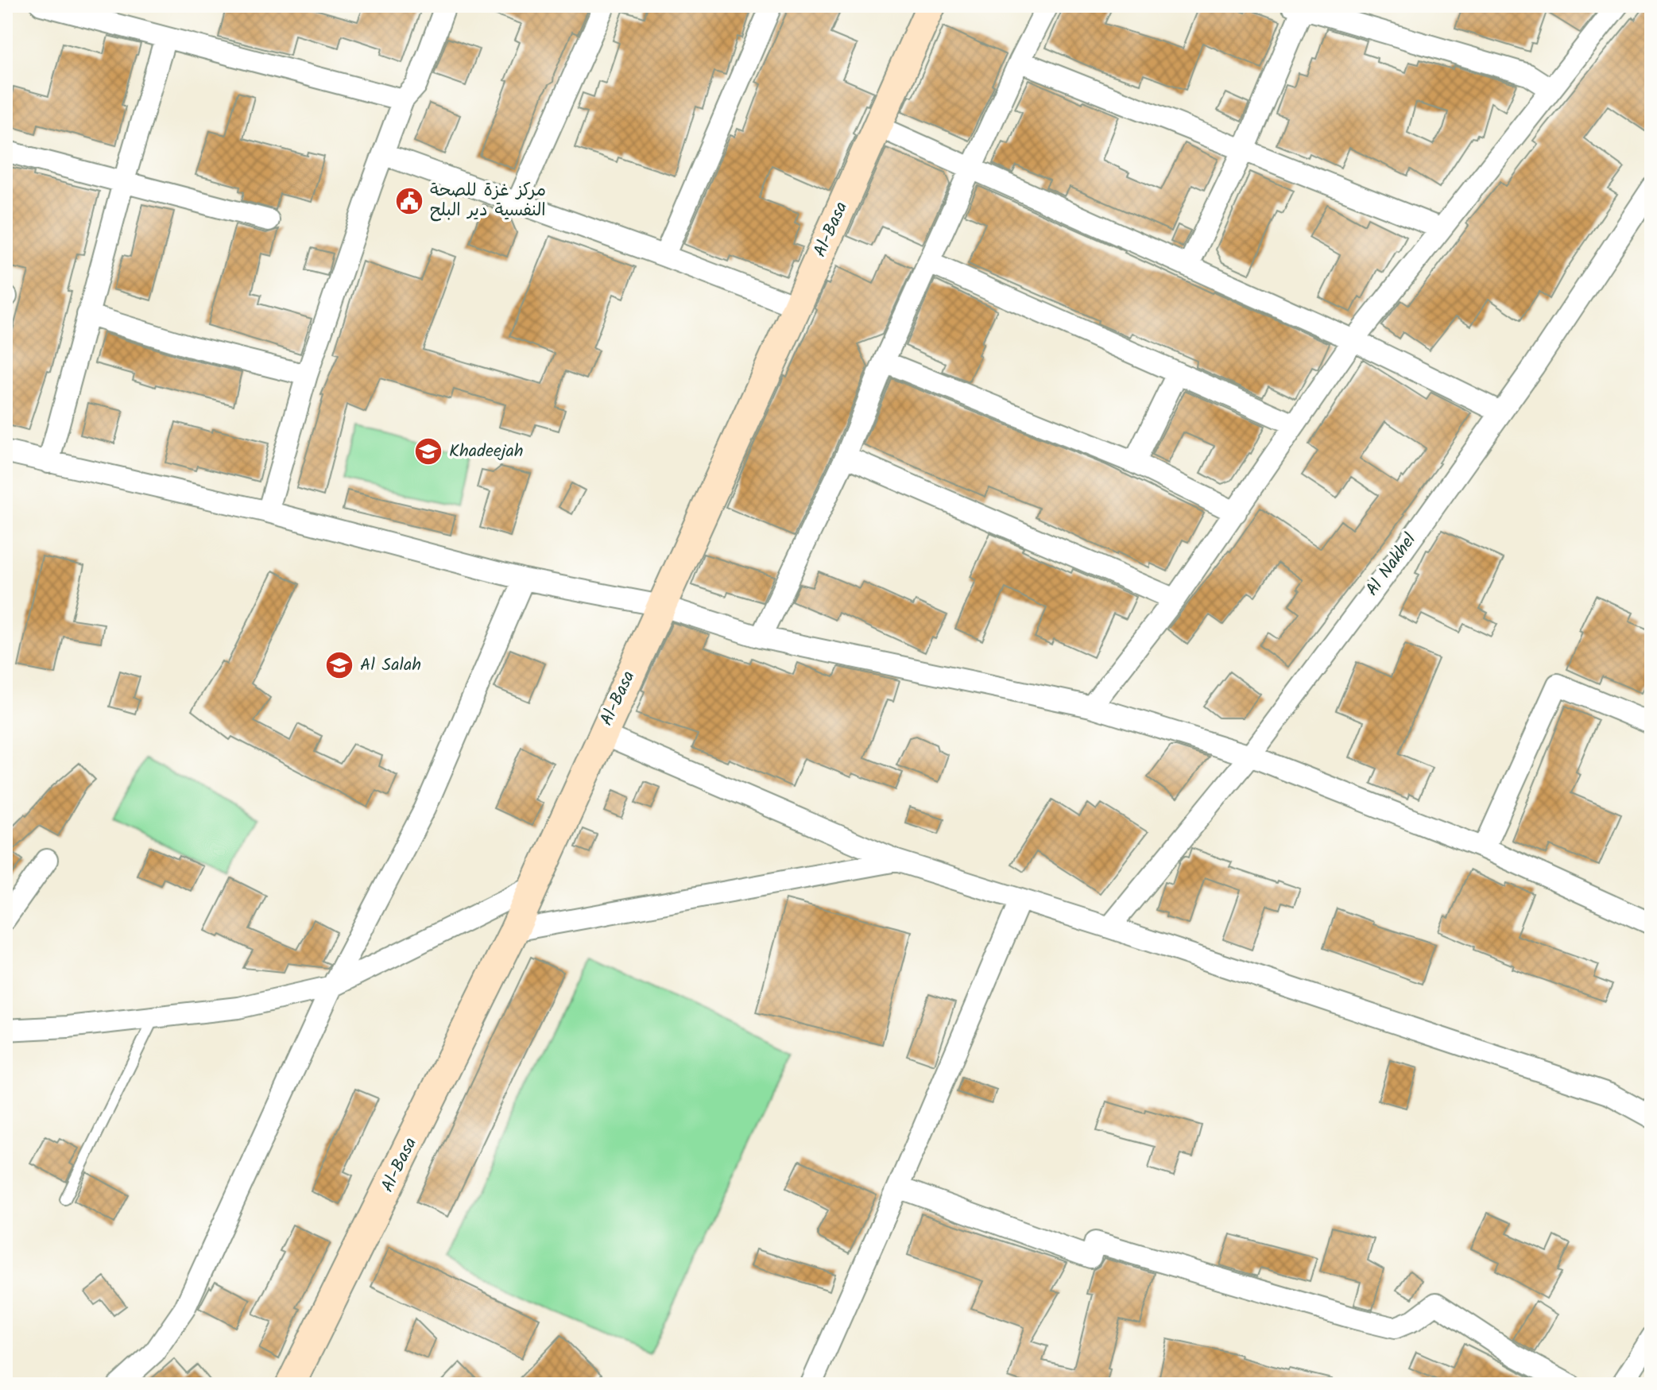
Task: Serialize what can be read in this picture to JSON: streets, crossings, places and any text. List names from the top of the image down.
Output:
{
  "streets": {
    "street": ["Al-Basa", "Al Nakhel"]
  },
  "places": {
    "public building": ["مركز غزة للصحة النفسية دير البلح"],
    "school or university": ["Khadeejah", "Al Salah"]
  }
}
